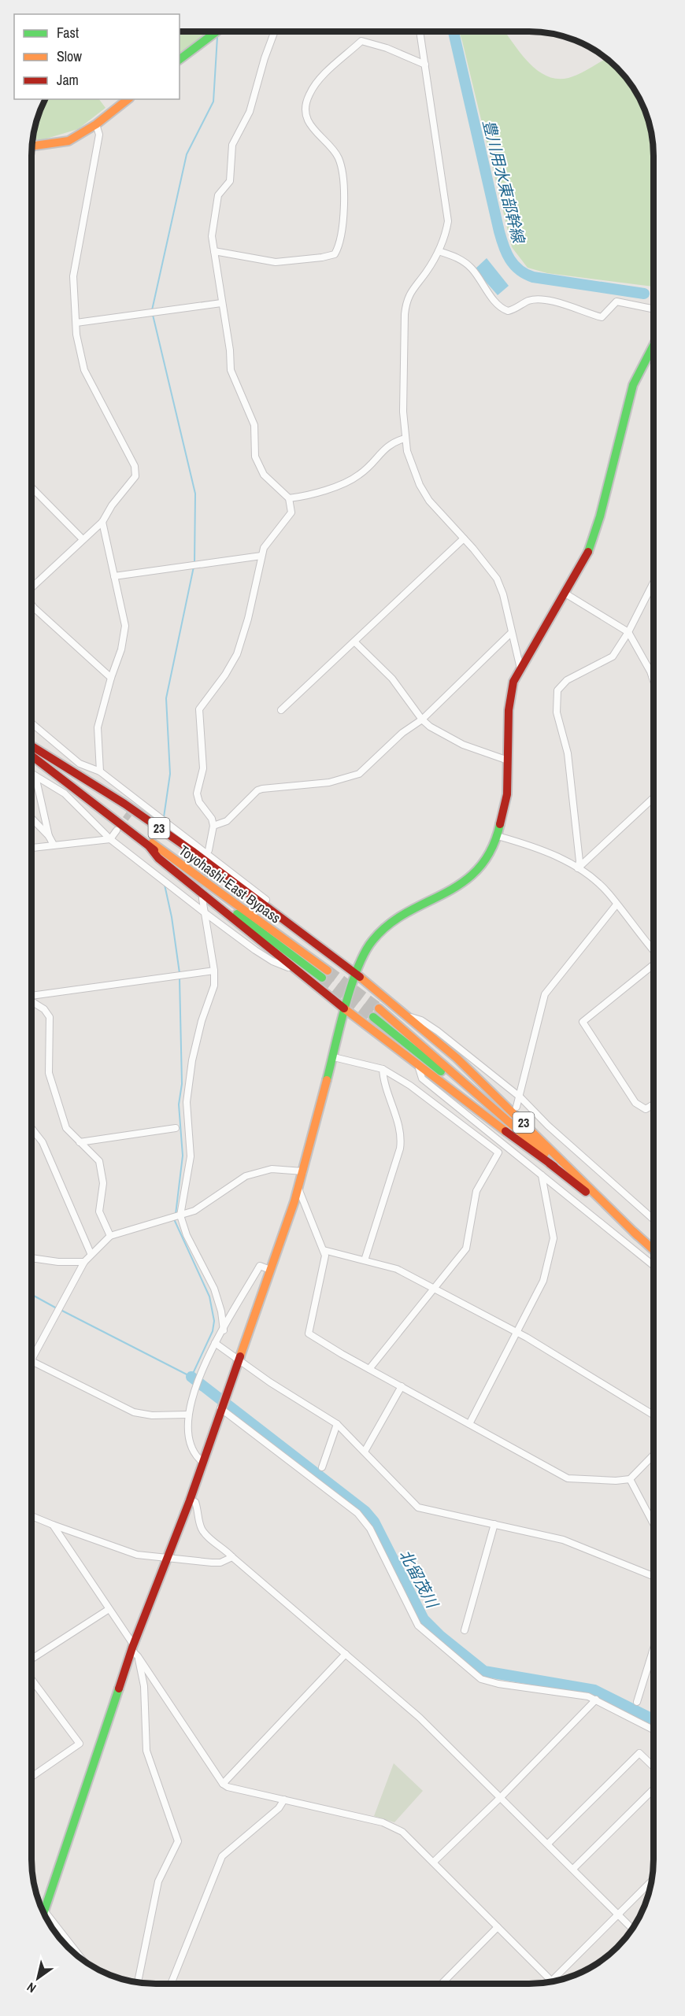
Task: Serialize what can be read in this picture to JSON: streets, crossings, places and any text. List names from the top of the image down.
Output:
{
  "streets": {
    "main road": ["23", "Toyohashi-East Bypass"]
  },
  "crossings": [
    ["23", "Toyohashi-East Bypass"]
  ],
  "water": ["豊川用水東部幹線", "北留茂川"],
  "legend": ["Fast", "Slow", "Jam"],
  "north": "bottom left"
}
